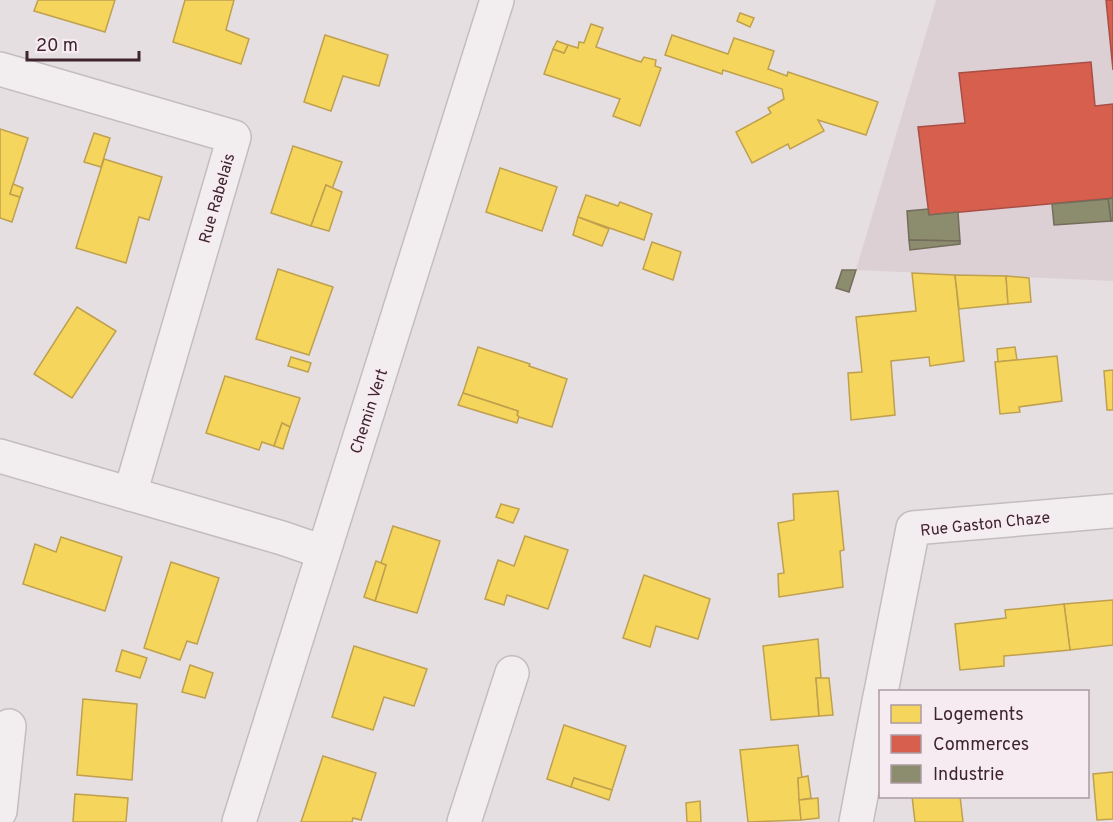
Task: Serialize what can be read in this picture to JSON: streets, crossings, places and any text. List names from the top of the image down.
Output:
{
  "streets": {
    "street": ["Rue Rabelais", "Chemin Vert", "Rue Gaston Chaze"]
  },
  "legend": ["Logements", "Commerces", "Industrie"],
  "scale_bar": "20 m"
}
